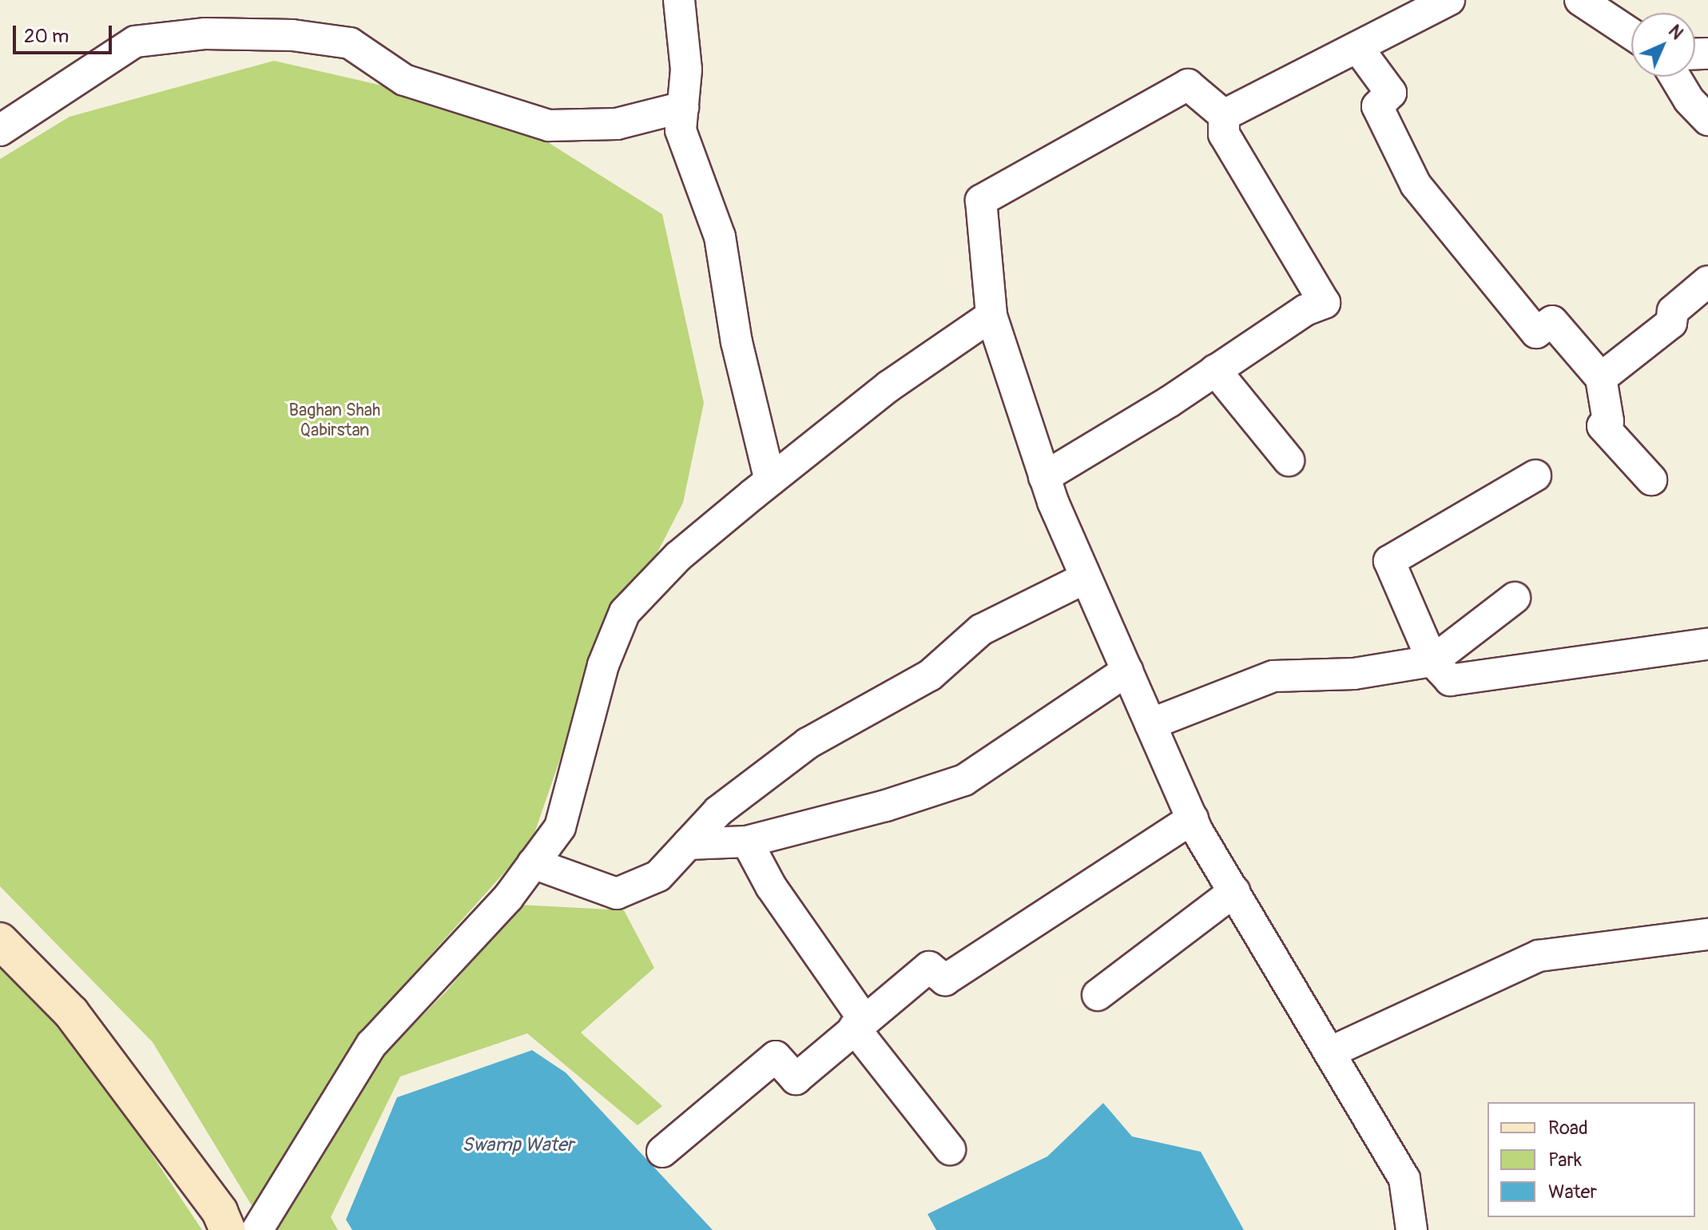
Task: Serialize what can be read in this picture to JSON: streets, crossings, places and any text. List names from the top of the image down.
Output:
{
  "water": ["Swamp Water"],
  "parks": ["Baghan Shah Qabirstan"],
  "legend": ["Road", "Park", "Water"],
  "scale_bar": "20 m",
  "north": "top right"
}
